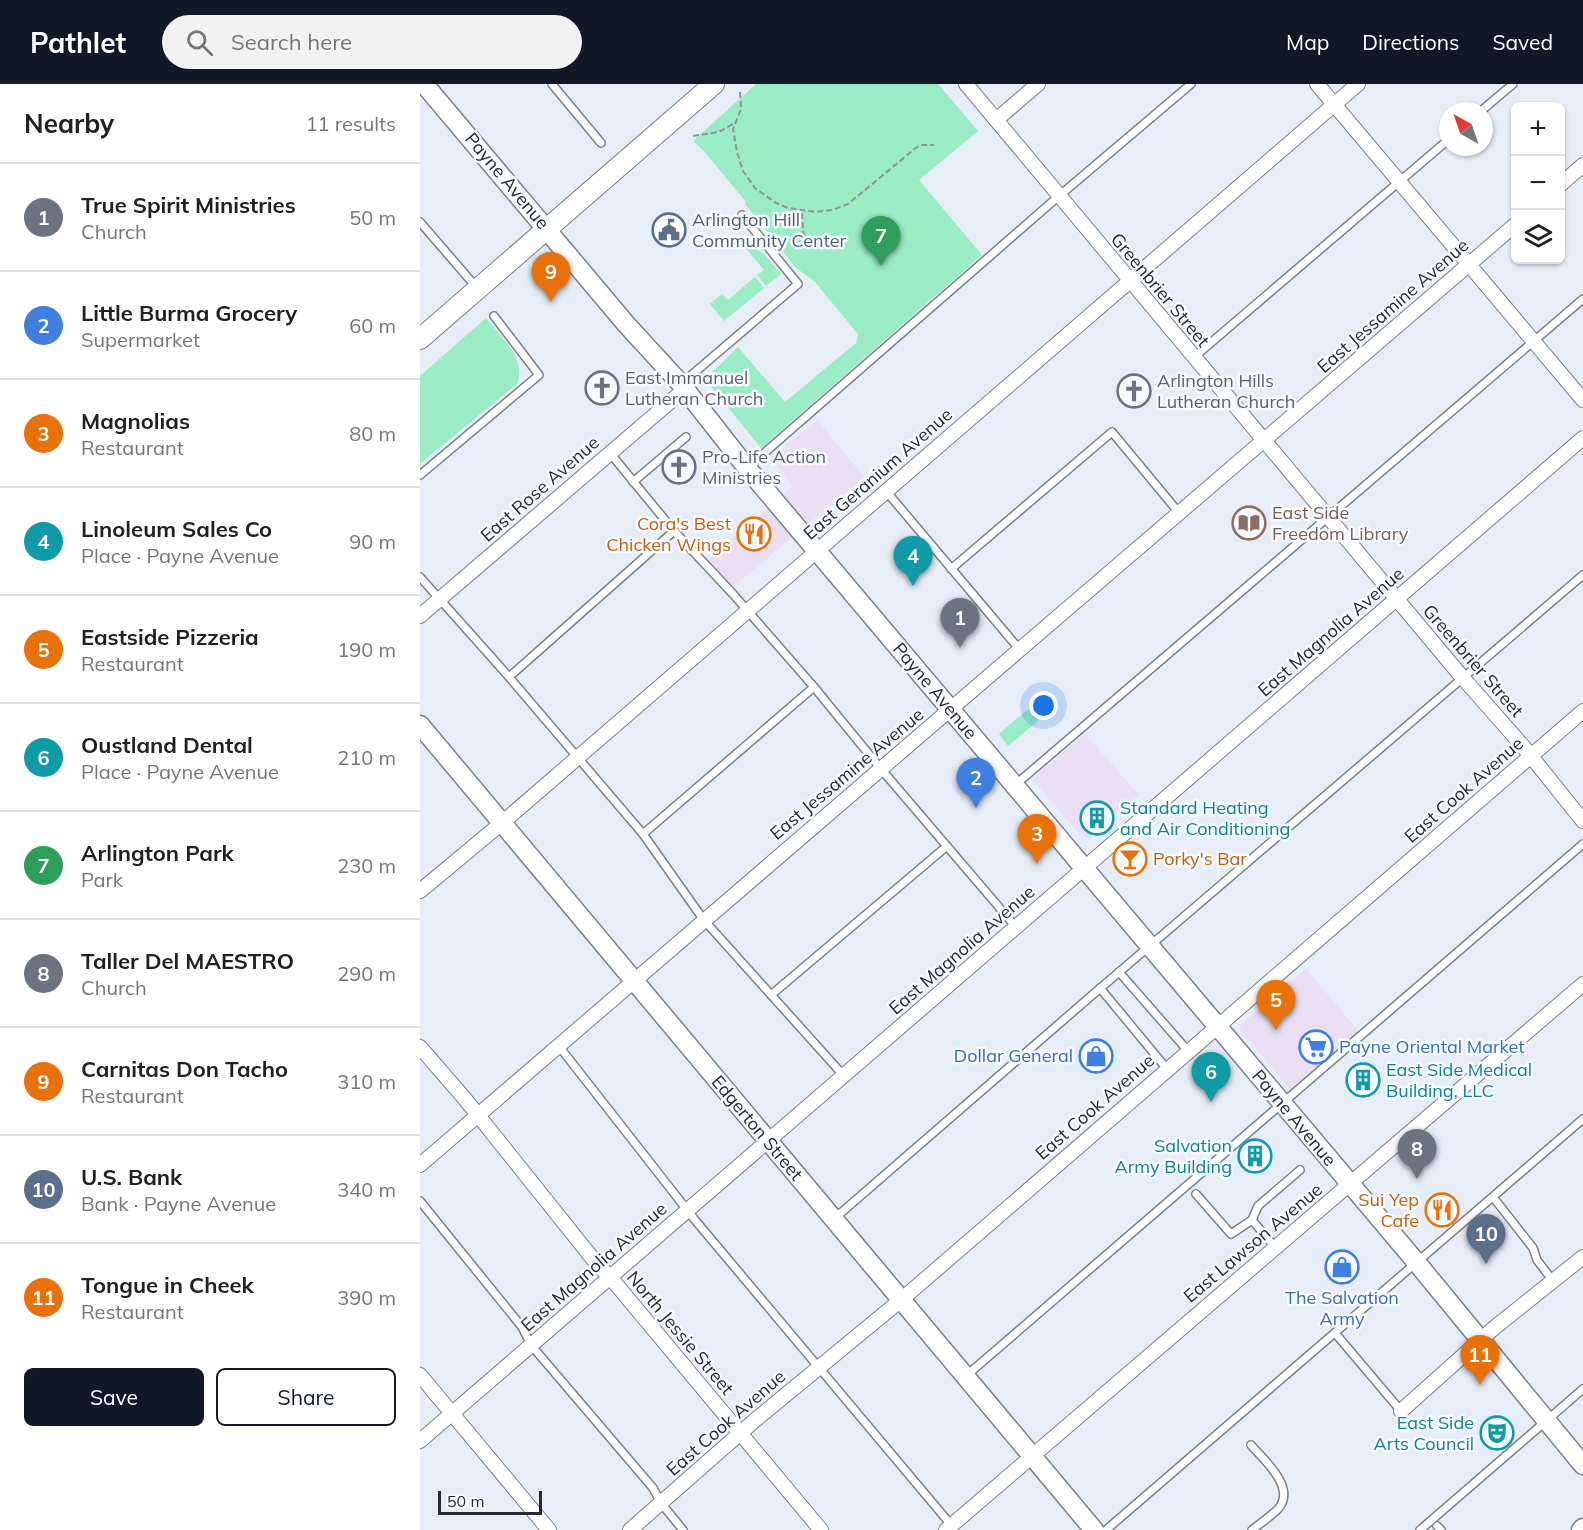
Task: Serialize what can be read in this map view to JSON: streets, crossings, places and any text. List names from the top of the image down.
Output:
{
  "streets": {
    "street": [
      "Payne Avenue",
      "Greenbrier Street",
      "East Jessamine Avenue",
      "East Geranium Avenue",
      "East Rose Avenue",
      "East Magnolia Avenue",
      "East Cook Avenue",
      "Edgerton Street",
      "East Lawson Avenue",
      "North Jessie Street"
    ]
  },
  "crossings": [
    ["Payne Avenue", "East Jessamine Avenue"],
    ["Payne Avenue", "East Geranium Avenue"],
    ["Payne Avenue", "East Rose Avenue"],
    ["Payne Avenue", "East Magnolia Avenue"],
    ["Payne Avenue", "East Cook Avenue"],
    ["Payne Avenue", "East Lawson Avenue"],
    ["Greenbrier Street", "East Jessamine Avenue"],
    ["Greenbrier Street", "East Geranium Avenue"],
    ["Greenbrier Street", "East Magnolia Avenue"],
    ["Greenbrier Street", "East Cook Avenue"],
    ["East Jessamine Avenue", "Edgerton Street"],
    ["East Jessamine Avenue", "North Jessie Street"],
    ["East Geranium Avenue", "Edgerton Street"],
    ["East Magnolia Avenue", "Edgerton Street"],
    ["East Magnolia Avenue", "North Jessie Street"],
    ["East Cook Avenue", "Edgerton Street"],
    ["East Cook Avenue", "North Jessie Street"],
    ["Edgerton Street", "East Lawson Avenue"]
  ],
  "places": {
    "public building": ["Arlington Hill Community Center"],
    "church": ["East Immanuel Lutheran Church", "Arlington Hills Lutheran Church", "Pro-Life Action Ministries"],
    "library": ["East Side Freedom Library"],
    "restaurant": ["Cora's Best Chicken Wings", "Sui Yep Cafe"],
    "building": ["Standard Heating and Air Conditioning", "East Side Medical Building, LLC", "Salvation Army Building"],
    "bar": ["Porky's Bar"],
    "supermarket": ["Payne Oriental Market"],
    "shop": ["Dollar General", "The Salvation Army"],
    "theatre": ["East Side Arts Council"]
  },
  "scale_bar": "50 m",
  "north": "top left",
  "page": {
    "header": "Pathlet",
    "search": "Search here",
    "nav": ["Map", "Directions", "Saved"],
    "heading": ["Nearby", "11 results"],
    "map_buttons": ["+", "−"],
    "list": [
      {
        "mark": "1",
        "name": "True Spirit Ministries",
        "note": "Church",
        "value": "50 m"
      },
      {
        "mark": "2",
        "name": "Little Burma Grocery",
        "note": "Supermarket",
        "value": "60 m"
      },
      {
        "mark": "3",
        "name": "Magnolias",
        "note": "Restaurant",
        "value": "80 m"
      },
      {
        "mark": "4",
        "name": "Linoleum Sales Co",
        "note": "Place · Payne Avenue",
        "value": "90 m"
      },
      {
        "mark": "5",
        "name": "Eastside Pizzeria",
        "note": "Restaurant",
        "value": "190 m"
      },
      {
        "mark": "6",
        "name": "Oustland Dental",
        "note": "Place · Payne Avenue",
        "value": "210 m"
      },
      {
        "mark": "7",
        "name": "Arlington Park",
        "note": "Park",
        "value": "230 m"
      },
      {
        "mark": "8",
        "name": "Taller Del MAESTRO",
        "note": "Church",
        "value": "290 m"
      },
      {
        "mark": "9",
        "name": "Carnitas Don Tacho",
        "note": "Restaurant",
        "value": "310 m"
      },
      {
        "mark": "10",
        "name": "U.S. Bank",
        "note": "Bank · Payne Avenue",
        "value": "340 m"
      },
      {
        "mark": "11",
        "name": "Tongue in Cheek",
        "note": "Restaurant",
        "value": "390 m"
      }
    ],
    "pins": [
      "7",
      "9",
      "4",
      "1",
      "2",
      "3",
      "5",
      "6",
      "8",
      "10",
      "11"
    ],
    "buttons": ["Save", "Share"],
    "scale": "50 m"
  }
}
